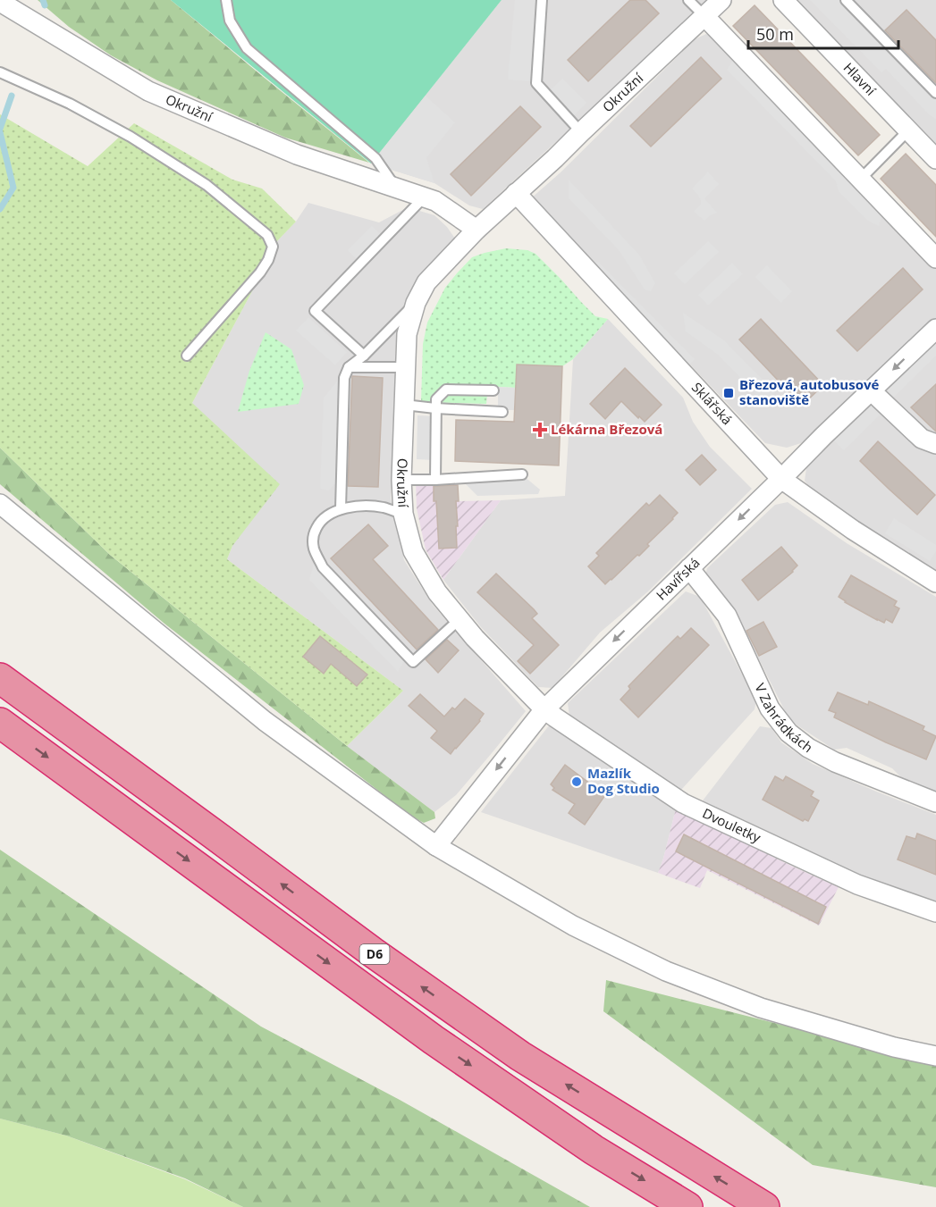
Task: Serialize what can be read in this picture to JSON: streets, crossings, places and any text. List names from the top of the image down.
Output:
{
  "streets": {
    "highway": ["D6"],
    "street": [
      "Hlavní",
      "Okružní",
      "Sklářská",
      "Havířská",
      "V Zahrádkách",
      "Dvouletky"
    ]
  },
  "crossings": [
    ["Okružní", "Sklářská"],
    ["Okružní", "Havířská"],
    ["Okružní", "Dvouletky"],
    ["Sklářská", "Havířská"],
    ["Havířská", "V Zahrádkách"],
    ["Havířská", "Dvouletky"]
  ],
  "one_way": ["Havířská"],
  "places": {
    "transit": ["Březová, autobusové stanoviště"],
    "health": ["Lékárna Březová"],
    "other": ["Mazlík Dog Studio"]
  },
  "scale_bar": "50 m"
}
